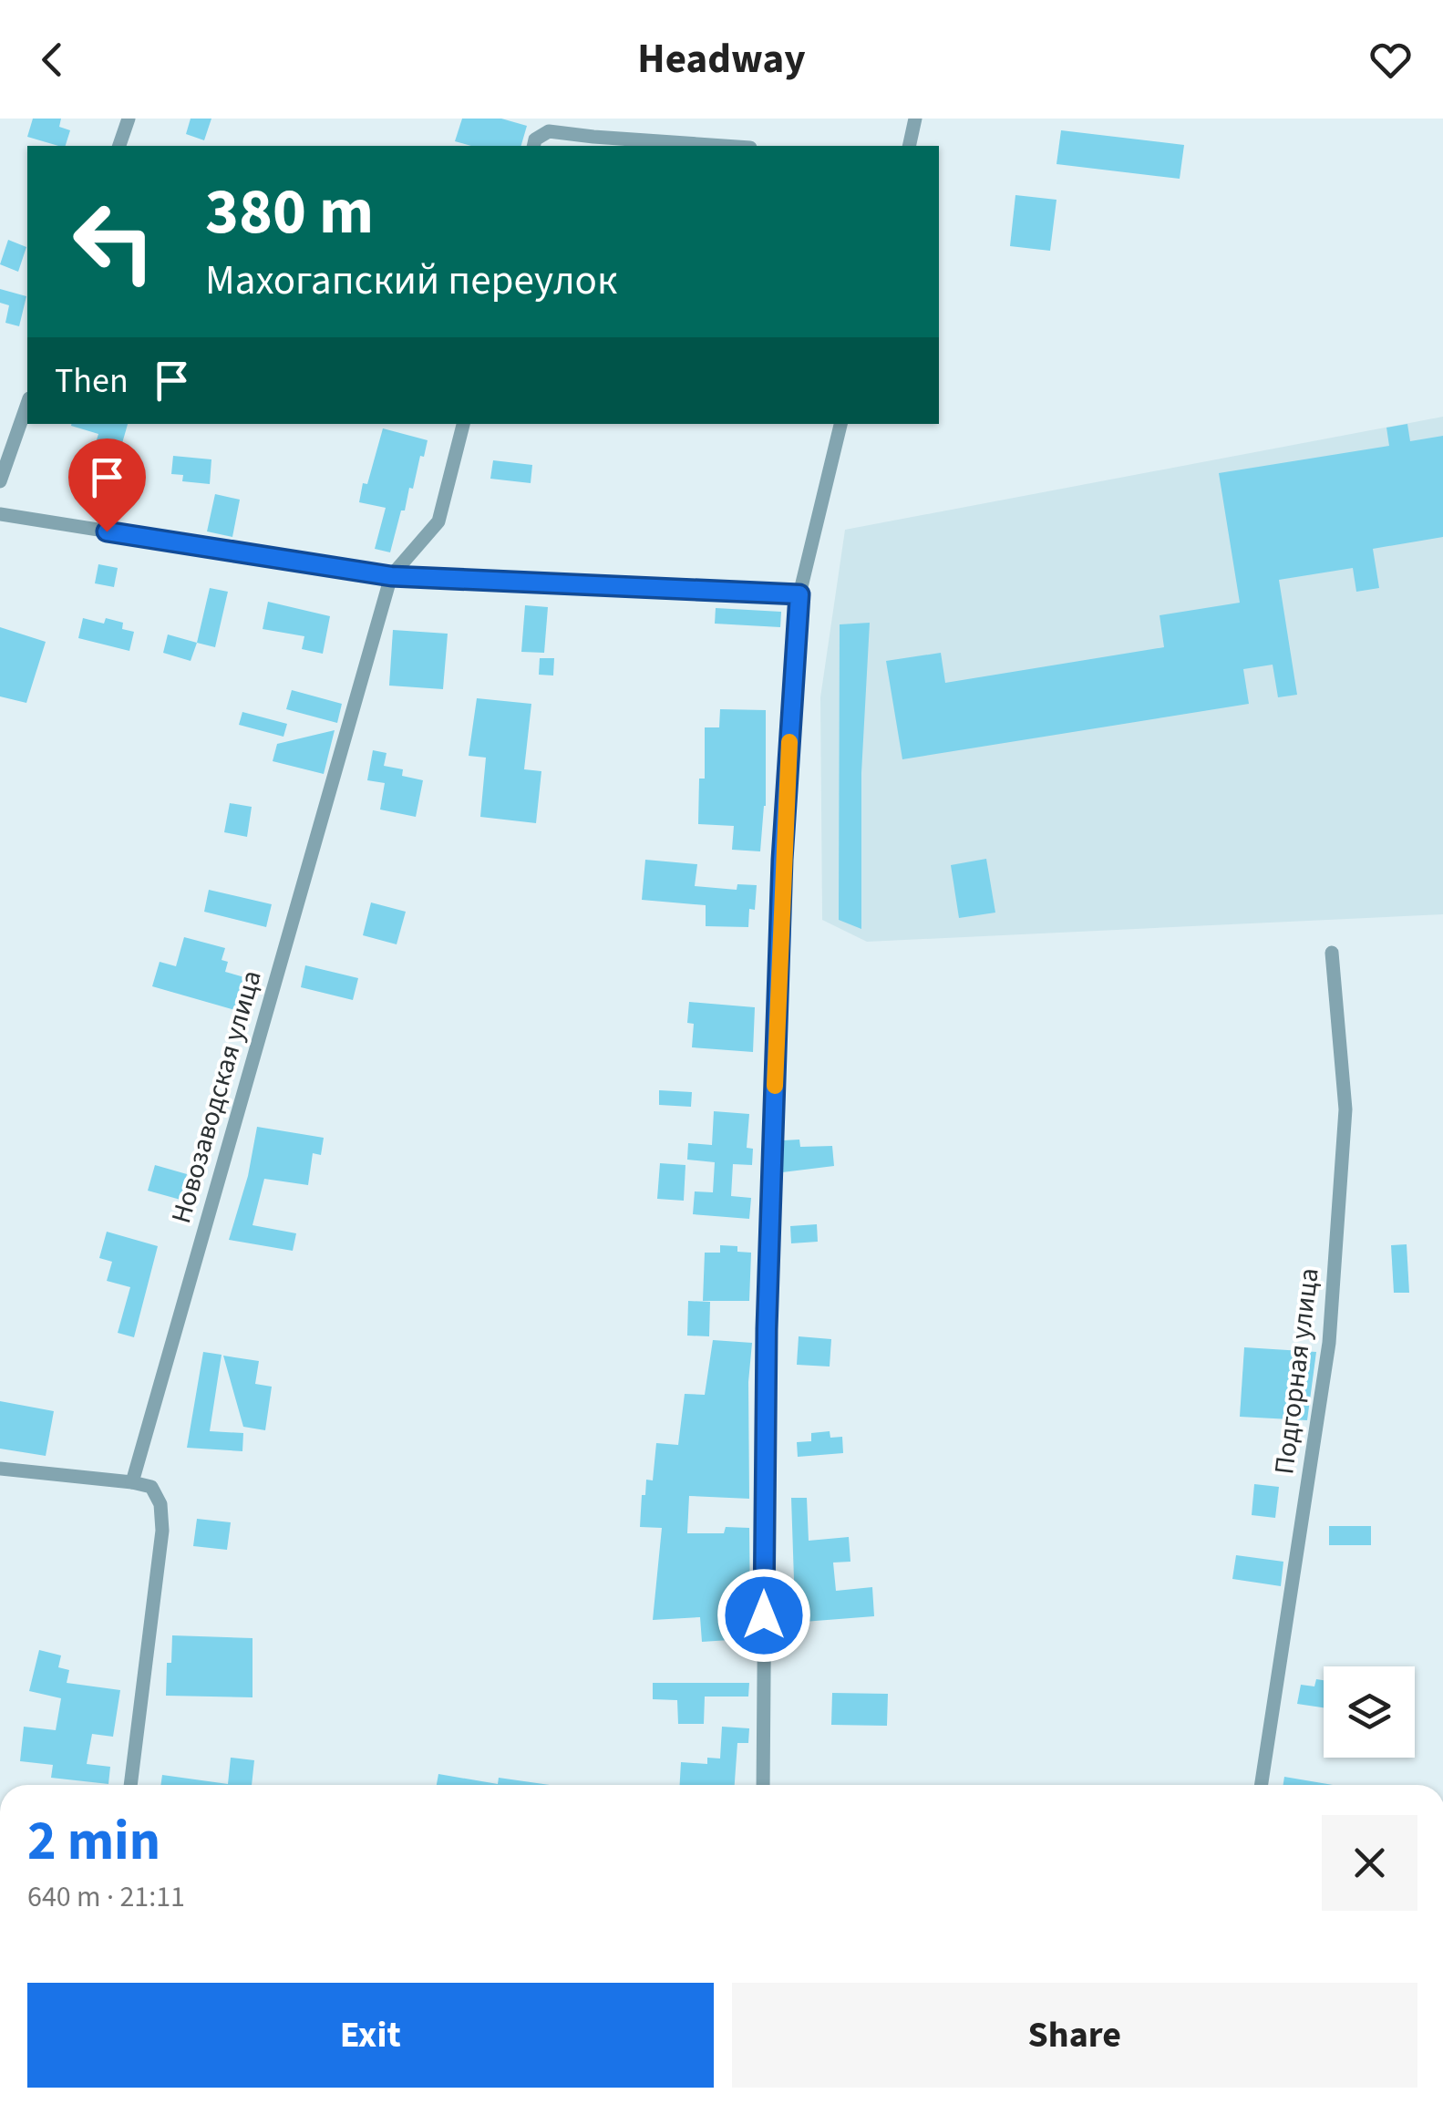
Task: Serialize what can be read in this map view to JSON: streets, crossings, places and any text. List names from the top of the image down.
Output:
{
  "streets": {
    "street": ["Новозаводская улица", "Подгорная улица"]
  },
  "page": {
    "header": "Headway",
    "turn": ["380 m", "Махогапский переулок"],
    "then": "Then",
    "heading": ["2 min", "640 m · 21:11"],
    "buttons": ["Exit", "Share"]
  }
}
